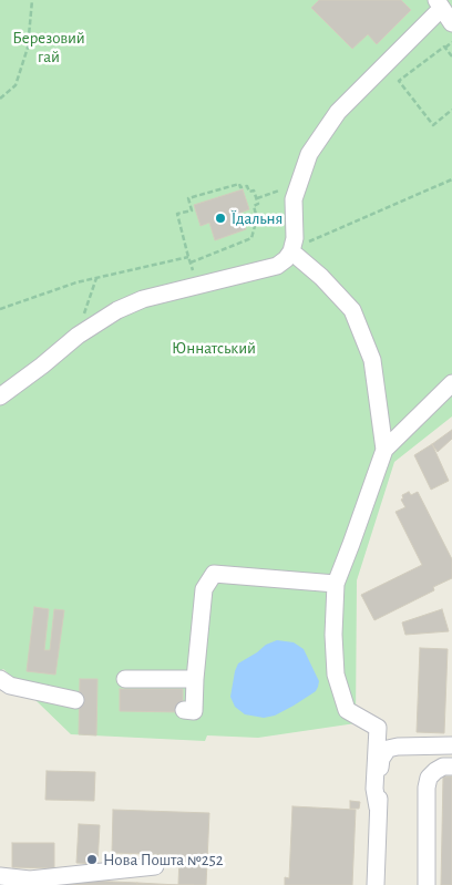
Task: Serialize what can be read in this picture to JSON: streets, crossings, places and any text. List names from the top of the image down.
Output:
{
  "parks": ["Березовий гай", "Юннатський"],
  "places": ["Їдальня", "Нова Пошта №252"]
}
